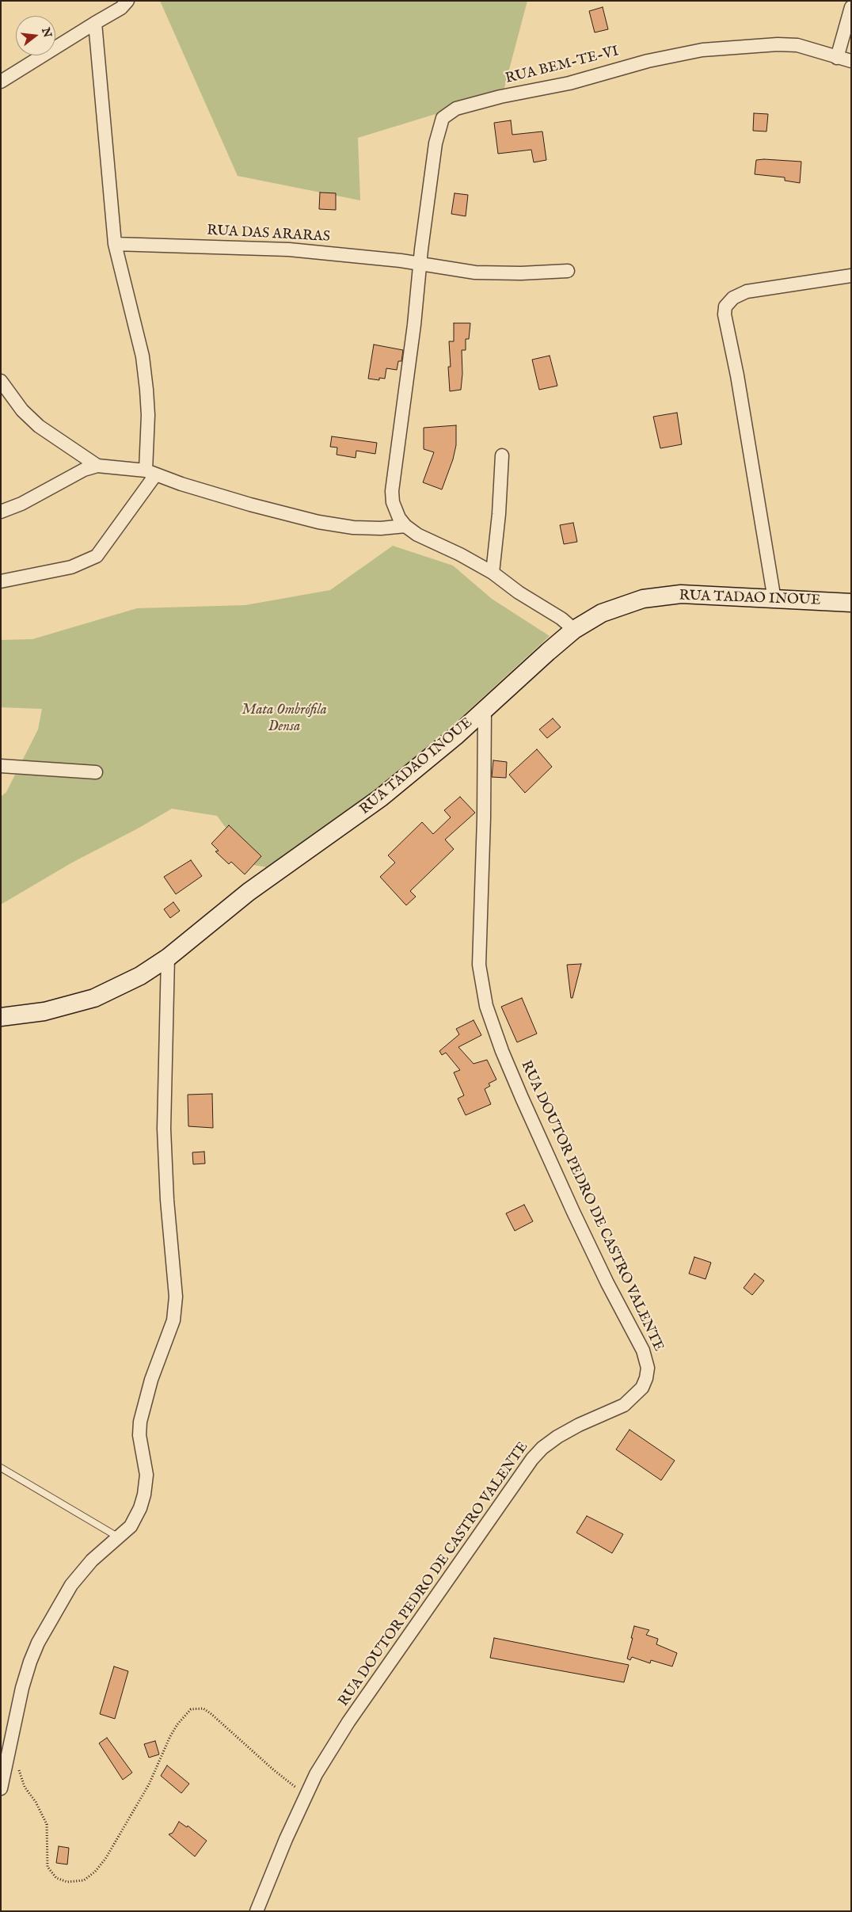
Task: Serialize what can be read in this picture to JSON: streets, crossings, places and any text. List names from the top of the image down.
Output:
{
  "streets": {
    "street": [
      "RUA BEM-TE-VI",
      "RUA DAS ARARAS",
      "RUA TADAO INOUE",
      "RUA DOUTOR PEDRO DE CASTRO VALENTE"
    ]
  },
  "crossings": [
    ["RUA BEM-TE-VI", "RUA DAS ARARAS"],
    ["RUA TADAO INOUE", "RUA DOUTOR PEDRO DE CASTRO VALENTE"]
  ],
  "parks": ["Mata Ombrófila Densa"],
  "north": "right"
}
